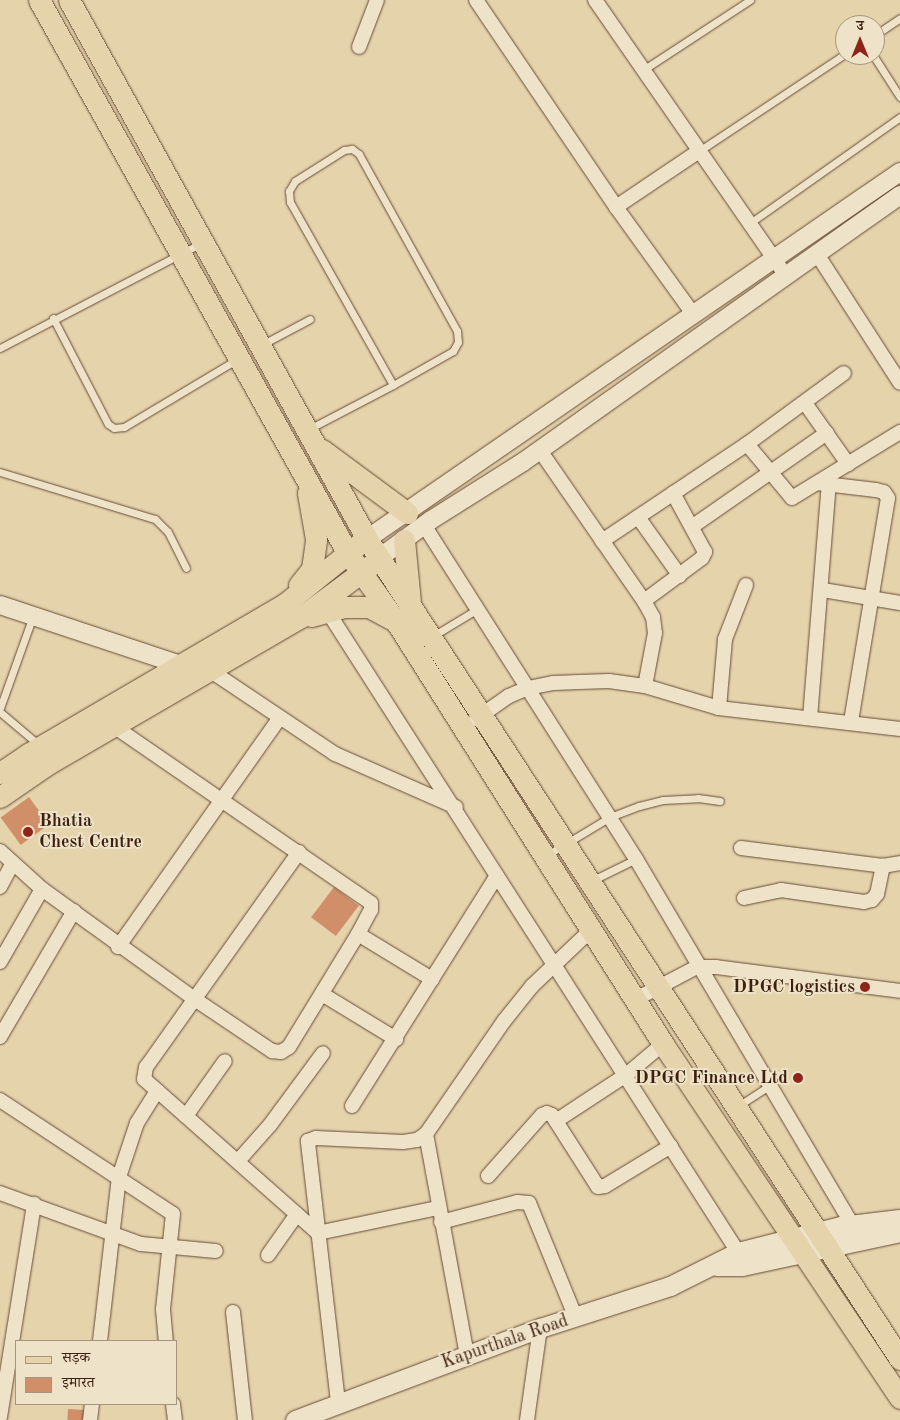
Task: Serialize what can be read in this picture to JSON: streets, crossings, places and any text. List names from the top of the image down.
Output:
{
  "streets": {
    "main road": ["Kapurthala Road"]
  },
  "places": ["Bhatia Chest Centre", "DPGC logistics", "DPGC Finance Ltd"],
  "legend": ["सड़क", "इमारत"],
  "north": "top"
}
